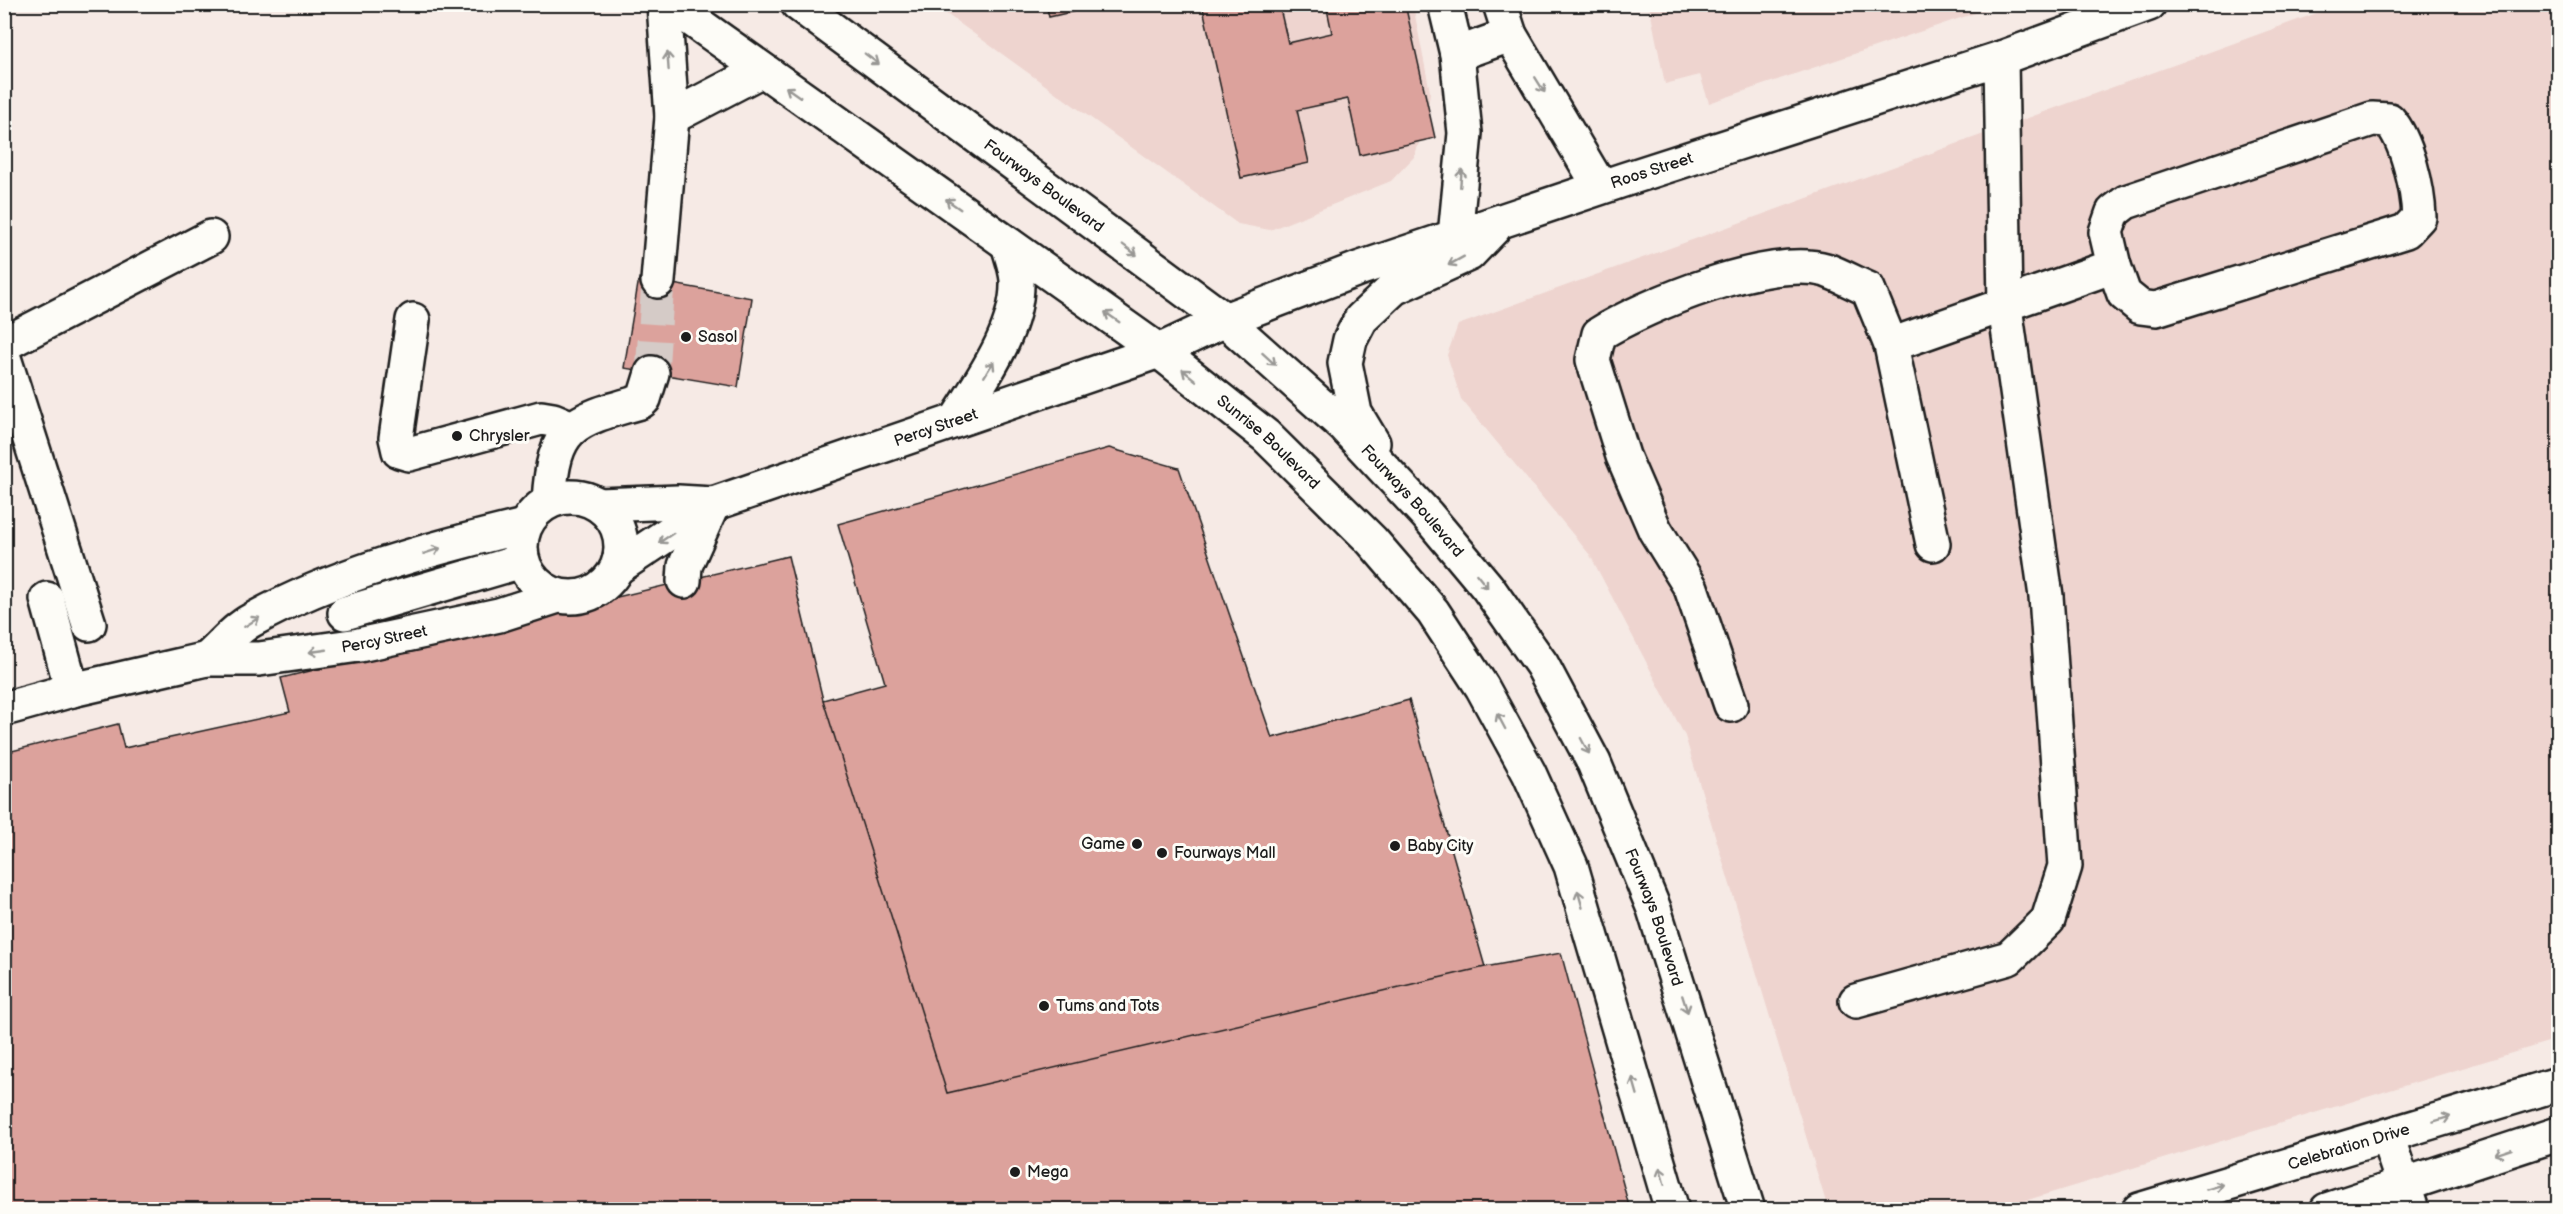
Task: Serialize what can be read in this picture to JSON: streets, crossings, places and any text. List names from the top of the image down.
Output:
{
  "streets": {
    "street": [
      "Roos Street",
      "Fourways Boulevard",
      "Percy Street",
      "Sunrise Boulevard",
      "Celebration Drive"
    ]
  },
  "crossings": [
    ["Roos Street", "Fourways Boulevard"],
    ["Roos Street", "Percy Street"],
    ["Roos Street", "Sunrise Boulevard"],
    ["Percy Street", "Sunrise Boulevard"]
  ],
  "one_way": ["Sunrise Boulevard"],
  "places": [
    "Sasol",
    "Chrysler",
    "Game",
    "Baby City",
    "Fourways Mall",
    "Tums and Tots",
    "Mega"
  ]
}
